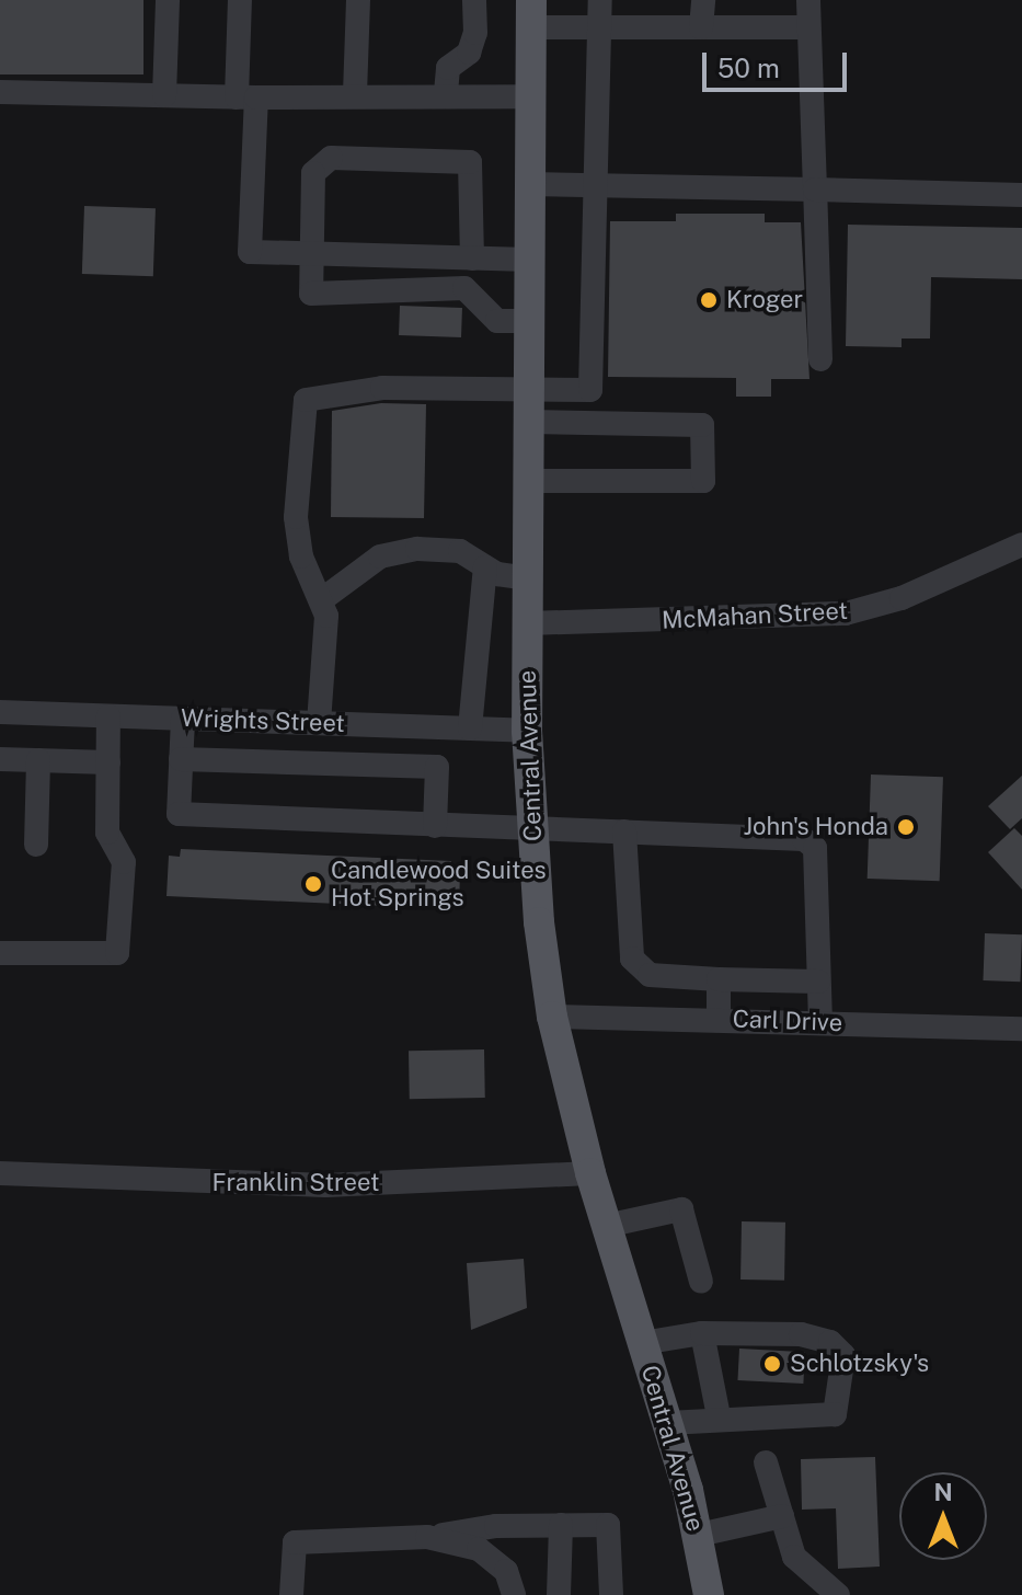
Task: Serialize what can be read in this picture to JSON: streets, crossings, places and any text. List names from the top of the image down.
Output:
{
  "streets": {
    "main road": ["Central Avenue"],
    "street": [
      "McMahan Street",
      "Wrights Street",
      "Carl Drive",
      "Franklin Street"
    ]
  },
  "crossings": [
    ["McMahan Street", "Central Avenue"],
    ["Wrights Street", "Central Avenue"],
    ["Central Avenue", "Carl Drive"],
    ["Central Avenue", "Franklin Street"]
  ],
  "places": [
    "Kroger",
    "John's Honda",
    "Candlewood Suites Hot Springs",
    "Schlotzsky's"
  ],
  "scale_bar": "50 m",
  "north": "top"
}
